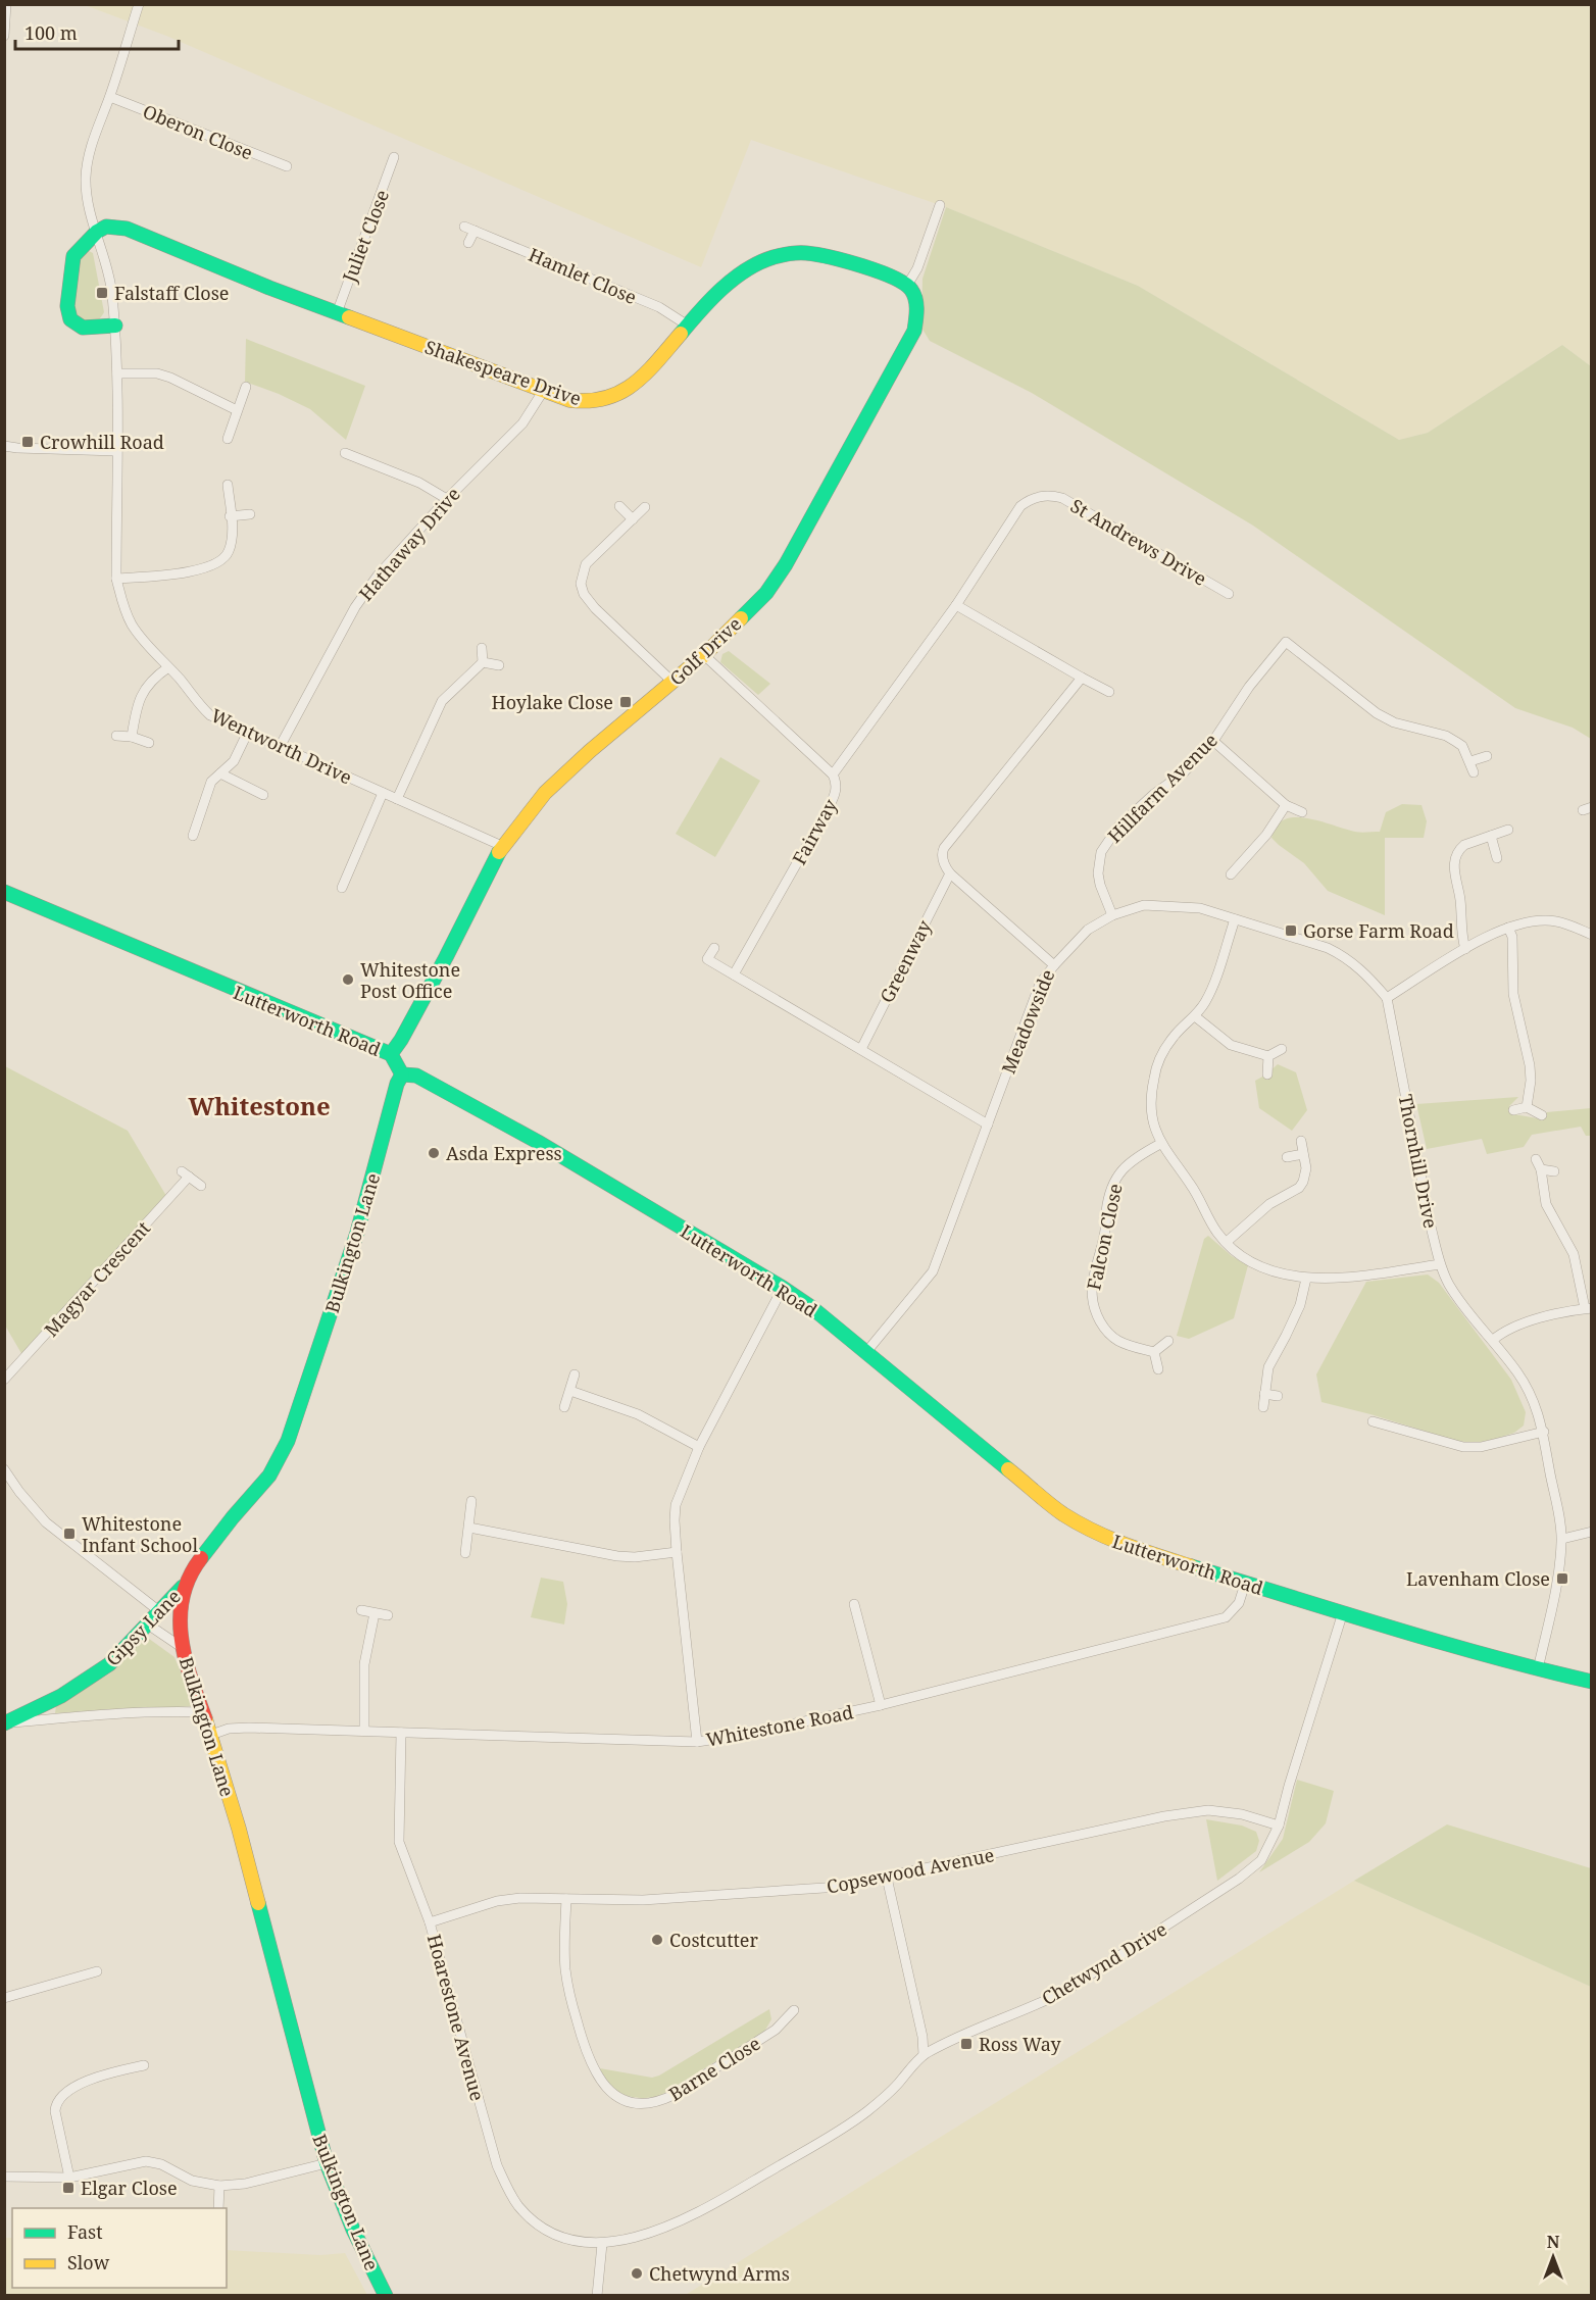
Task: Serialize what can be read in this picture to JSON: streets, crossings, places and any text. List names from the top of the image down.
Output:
{
  "streets": {
    "main road": [
      "Shakespeare Drive",
      "Golf Drive",
      "Lutterworth Road",
      "Bulkington Lane",
      "Gipsy Lane"
    ],
    "street": [
      "Oberon Close",
      "Juliet Close",
      "Hamlet Close",
      "St Andrews Drive",
      "Hathaway Drive",
      "Wentworth Drive",
      "Hillfarm Avenue",
      "Fairway",
      "Greenway",
      "Meadowside",
      "Thornhill Drive",
      "Falcon Close",
      "Magyar Crescent",
      "Whitestone Road",
      "Copsewood Avenue",
      "Chetwynd Drive",
      "Hoarestone Avenue",
      "Barne Close"
    ]
  },
  "crossings": [
    ["Oberon Close", "Wentworth Drive"],
    ["Juliet Close", "Shakespeare Drive"],
    ["Hamlet Close", "Shakespeare Drive"],
    ["Shakespeare Drive", "Hathaway Drive"],
    ["Shakespeare Drive", "Golf Drive"],
    ["Shakespeare Drive", "Wentworth Drive"],
    ["Hathaway Drive", "Wentworth Drive"],
    ["Golf Drive", "Wentworth Drive"],
    ["Golf Drive", "Fairway"],
    ["Golf Drive", "Lutterworth Road"],
    ["Greenway", "Meadowside"],
    ["Lutterworth Road", "Meadowside"],
    ["Lutterworth Road", "Thornhill Drive"],
    ["Lutterworth Road", "Bulkington Lane"],
    ["Lutterworth Road", "Whitestone Road"],
    ["Lutterworth Road", "Chetwynd Drive"],
    ["Bulkington Lane", "Gipsy Lane"],
    ["Bulkington Lane", "Whitestone Road"],
    ["Whitestone Road", "Hoarestone Avenue"],
    ["Copsewood Avenue", "Chetwynd Drive"],
    ["Copsewood Avenue", "Hoarestone Avenue"],
    ["Copsewood Avenue", "Barne Close"],
    ["Chetwynd Drive", "Hoarestone Avenue"]
  ],
  "districts": ["Whitestone"],
  "places": {
    "transit": [
      "Falstaff Close",
      "Crowhill Road",
      "Hoylake Close",
      "Gorse Farm Road",
      "Whitestone Infant School",
      "Lavenham Close",
      "Ross Way",
      "Elgar Close"
    ],
    "other": [
      "Whitestone Post Office",
      "Asda Express",
      "Costcutter",
      "Chetwynd Arms"
    ]
  },
  "legend": ["Fast", "Slow"],
  "scale_bar": "100 m",
  "north": "top"
}
